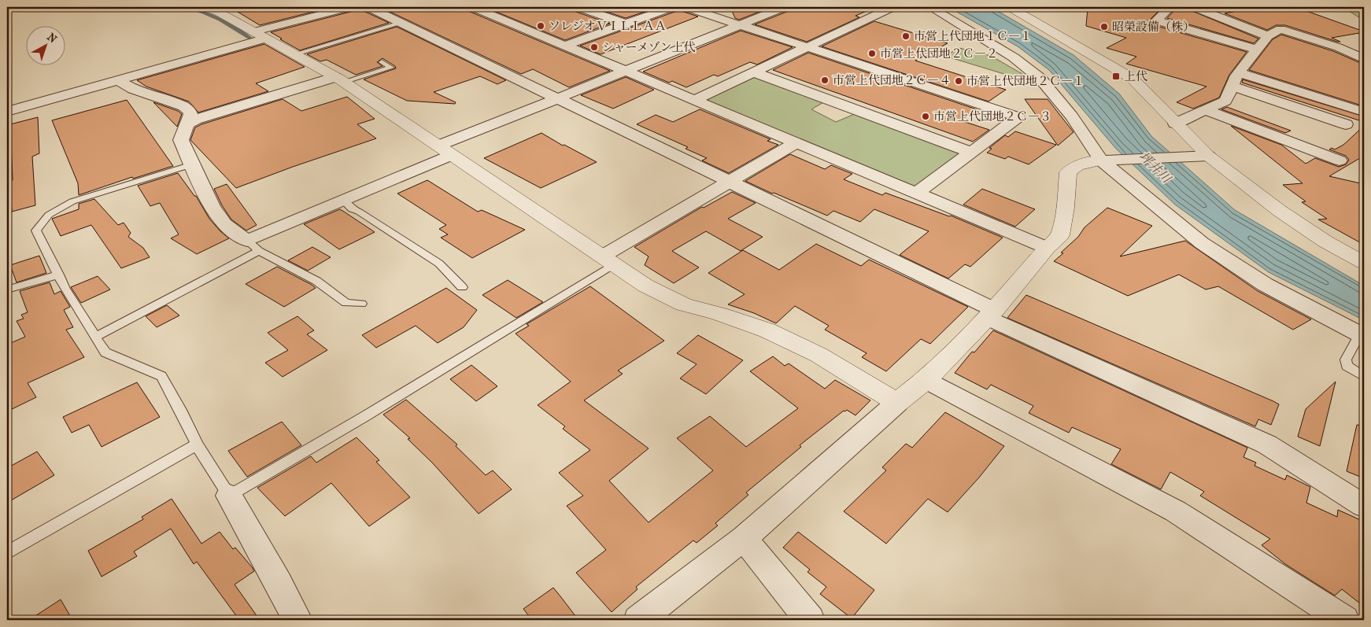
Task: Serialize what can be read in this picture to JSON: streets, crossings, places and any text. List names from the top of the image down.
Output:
{
  "water": ["坪井川"],
  "places": {
    "other": [
      "ソレジオＶＩＬＬＡＡ",
      "昭榮設備（株）",
      "市営上代団地１Ｃ―１",
      "シャーメゾン上代",
      "市営上代団地２Ｃ―２",
      "市営上代団地２Ｃ―４",
      "市営上代団地２Ｃ―１",
      "市営上代団地２Ｃ―３"
    ],
    "transit": ["上代"]
  },
  "north": "top right"
}
